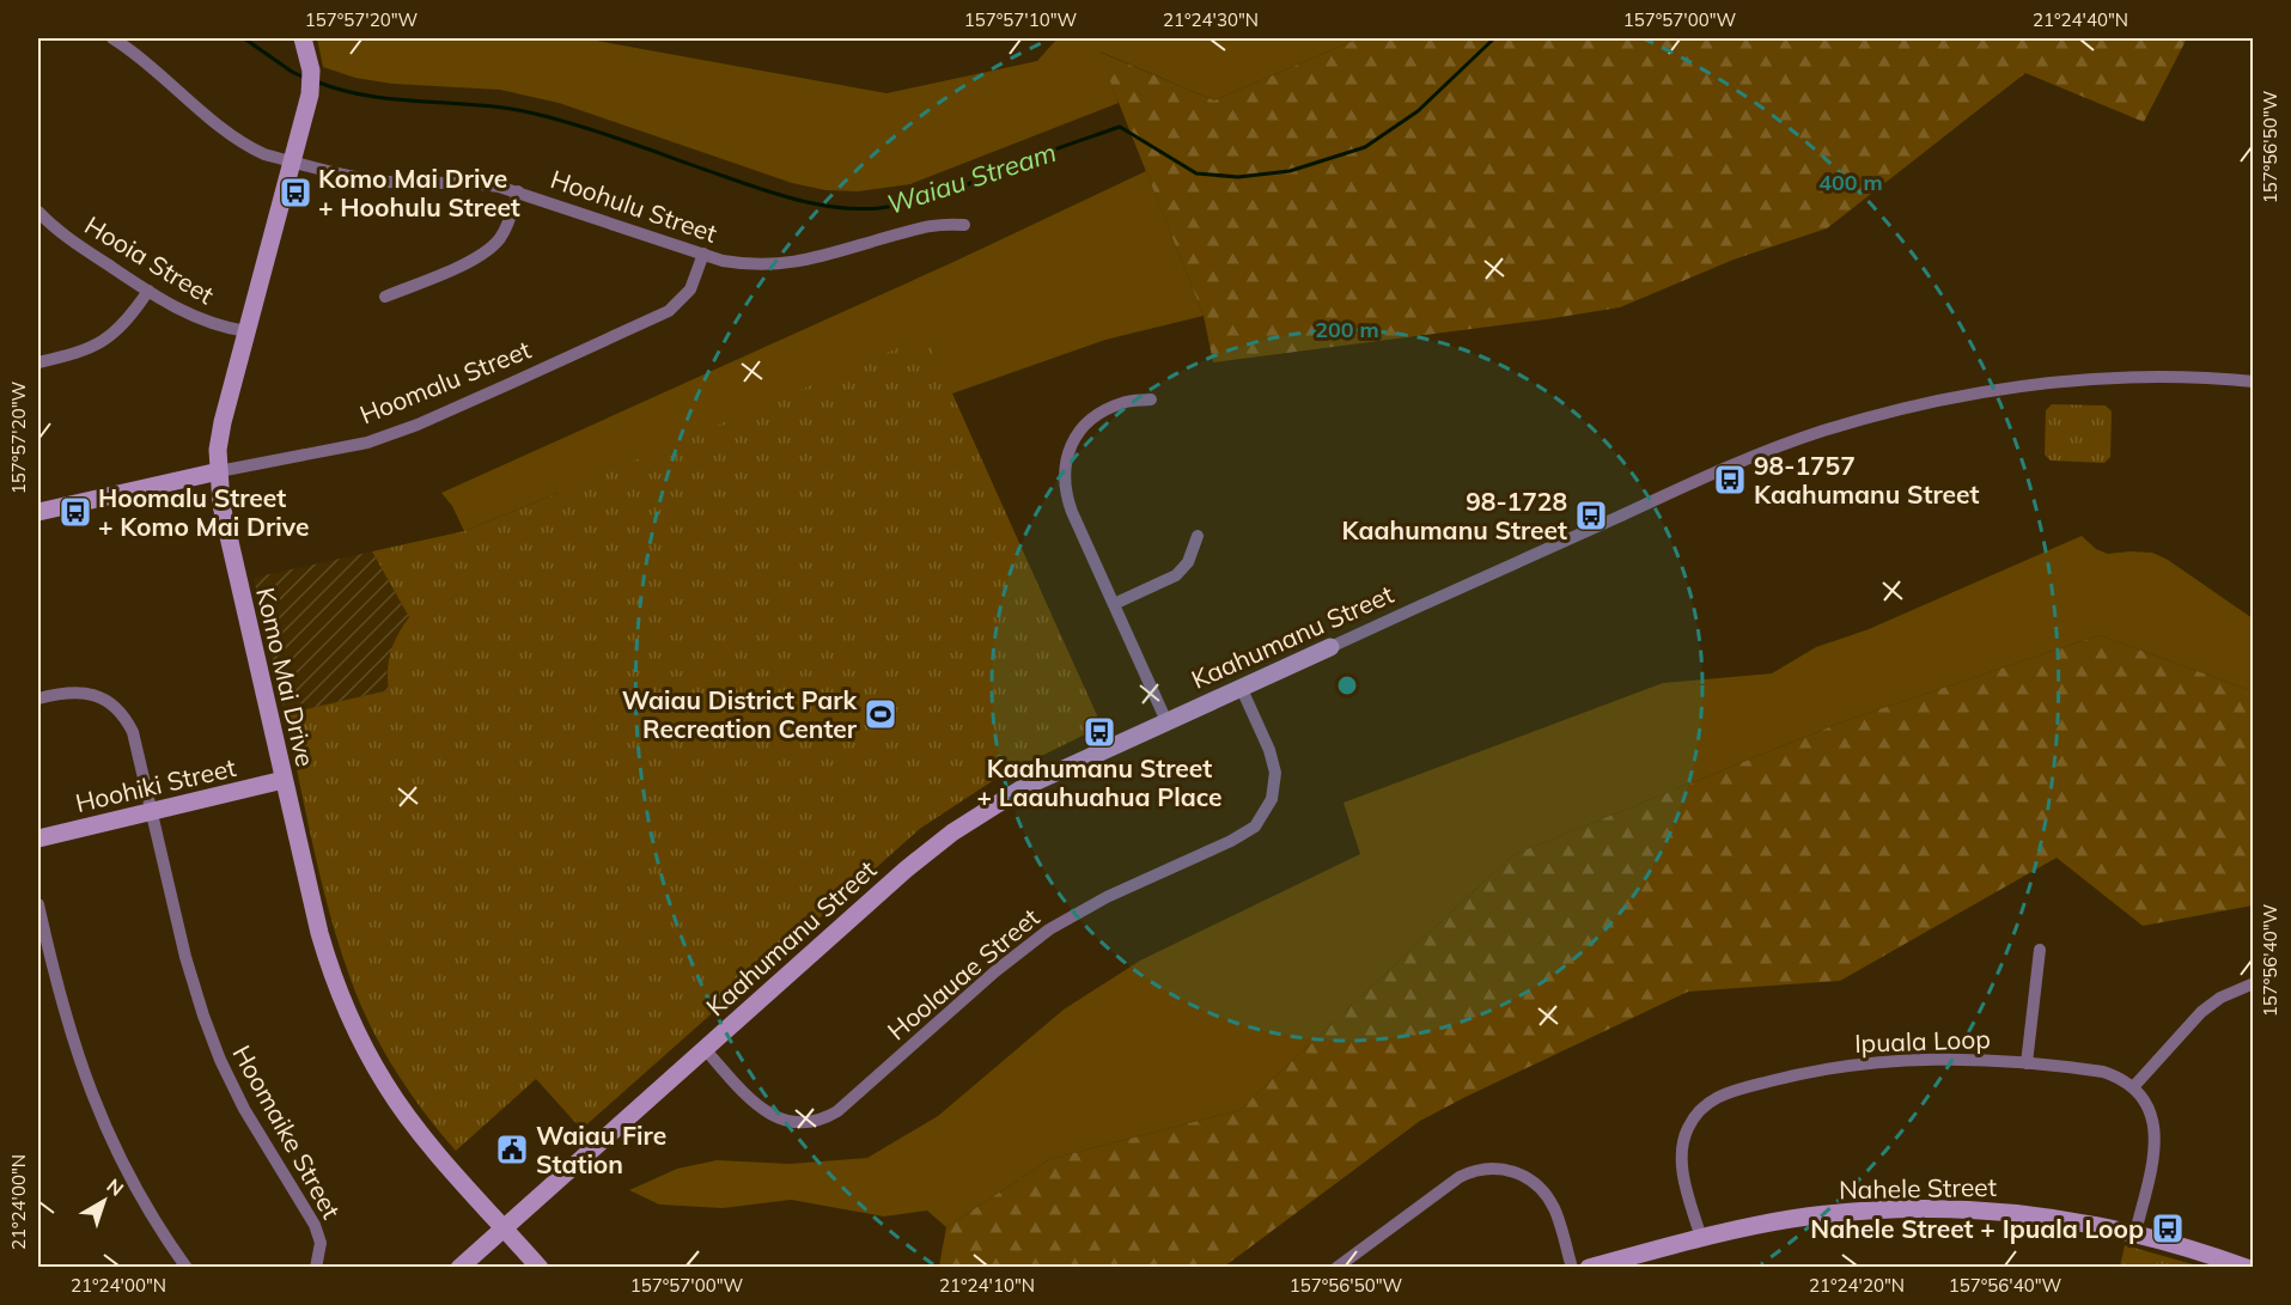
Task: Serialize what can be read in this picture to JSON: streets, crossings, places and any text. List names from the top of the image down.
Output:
{
  "streets": {
    "street": [
      "Hoohulu Street",
      "Hooia Street",
      "Hoomalu Street",
      "Kaahumanu Street",
      "Komo Mai Drive",
      "Hoohiki Street",
      "Hoolauae Street",
      "Ipuala Loop",
      "Hoomaike Street",
      "Nahele Street"
    ]
  },
  "crossings": [
    ["Hoohulu Street", "Hoomalu Street"],
    ["Hoohulu Street", "Komo Mai Drive"],
    ["Hooia Street", "Komo Mai Drive"],
    ["Hoomalu Street", "Komo Mai Drive"],
    ["Kaahumanu Street", "Komo Mai Drive"],
    ["Kaahumanu Street", "Hoolauae Street"],
    ["Komo Mai Drive", "Hoohiki Street"],
    ["Hoohiki Street", "Hoomaike Street"],
    ["Ipuala Loop", "Nahele Street"]
  ],
  "water": ["Waiau Stream"],
  "places": {
    "bus stop": [
      "Komo Mai Drive + Hoohulu Street",
      "98-1757 Kaahumanu Street",
      "Hoomalu Street + Komo Mai Drive",
      "98-1728 Kaahumanu Street",
      "Kaahumanu Street + Laauhuahua Place",
      "Nahele Street + Ipuala Loop"
    ],
    "sports": ["Waiau District Park Recreation Center"],
    "public building": ["Waiau Fire Station"]
  },
  "north": "top right",
  "coordinates": [
    "157°57'20\"W",
    "157°57'10\"W",
    "21°24'30\"N",
    "157°57'00\"W",
    "21°24'40\"N",
    "157°56'50\"W",
    "157°56'40\"W",
    "21°24'00\"N",
    "21°24'10\"N",
    "21°24'20\"N"
  ],
  "rings": ["400 m", "200 m"]
}
